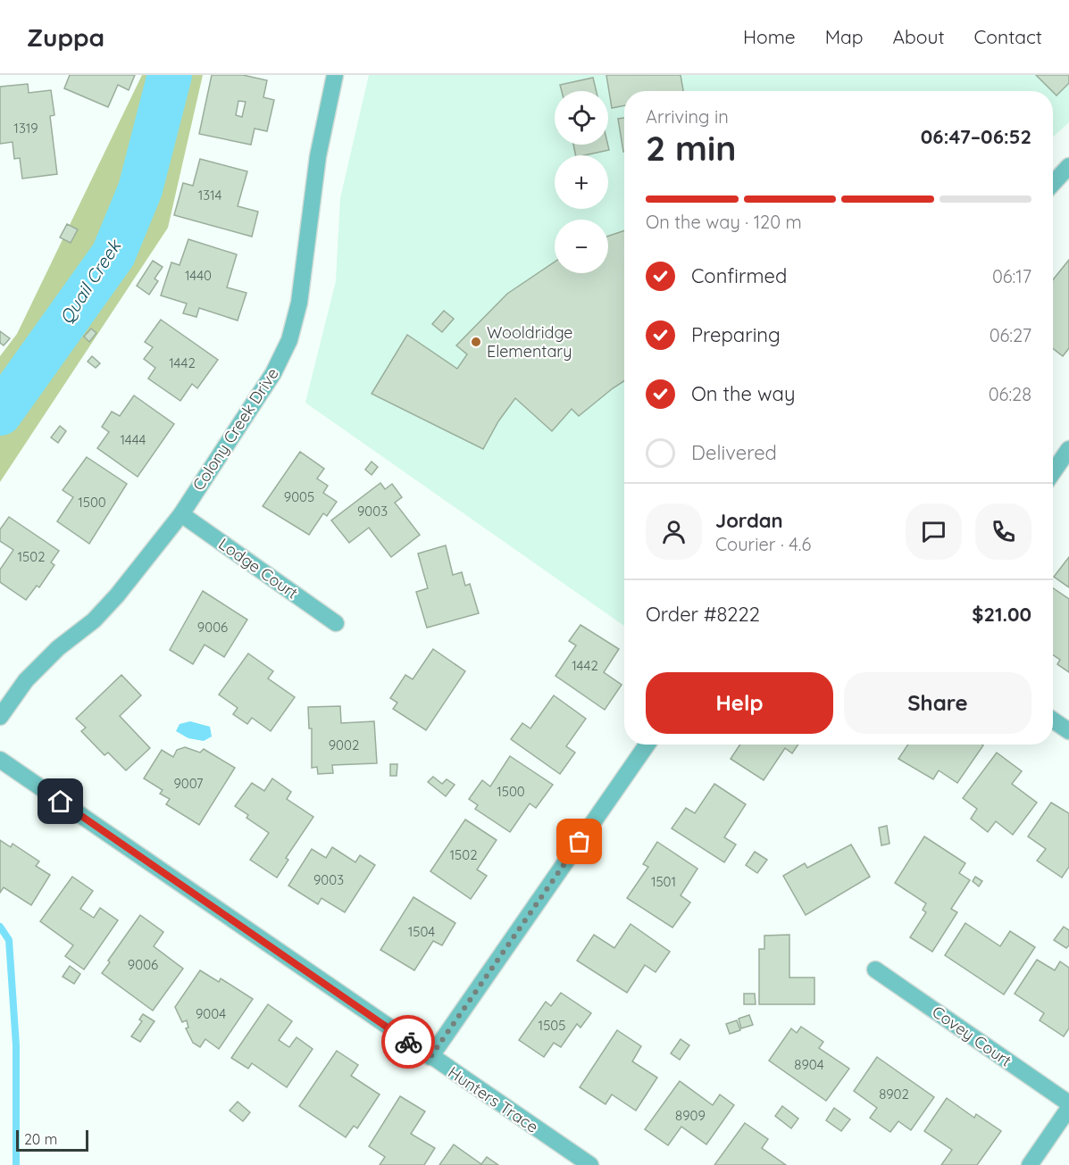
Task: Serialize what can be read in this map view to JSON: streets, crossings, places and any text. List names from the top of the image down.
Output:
{
  "streets": {
    "street": [
      "Colony Creek Drive",
      "Lodge Court",
      "Covey Court",
      "Hunters Trace"
    ]
  },
  "crossings": [
    ["Colony Creek Drive", "Lodge Court"]
  ],
  "water": ["Quail Creek"],
  "places": ["Wooldridge Elementary"],
  "house_numbers": [
    "1319",
    "1314",
    "1440",
    "1442",
    "1444",
    "9005",
    "1500",
    "9003",
    "1502",
    "9006",
    "1442",
    "9002",
    "9007",
    "1500",
    "1502",
    "9003",
    "1501",
    "1504",
    "9006",
    "9004",
    "1505",
    "8904",
    "8902",
    "8909"
  ],
  "scale_bar": "20 m",
  "page": {
    "header": "Zuppa",
    "nav": [
      "Home",
      "Map",
      "About",
      "Contact"
    ],
    "map_buttons": ["+", "−"],
    "heading": ["2 min", "Arriving in", "06:47–06:52"],
    "panel": [
      "Jordan",
      "Courier · 4.6",
      "Order #8222",
      "$21.00"
    ],
    "bar": "On the way · 120 m",
    "list": [
      ["Confirmed", "06:17"],
      ["Preparing", "06:27"],
      ["On the way", "06:28"],
      "Delivered"
    ],
    "buttons": ["Help", "Share"],
    "scale": "20 m"
  }
}
